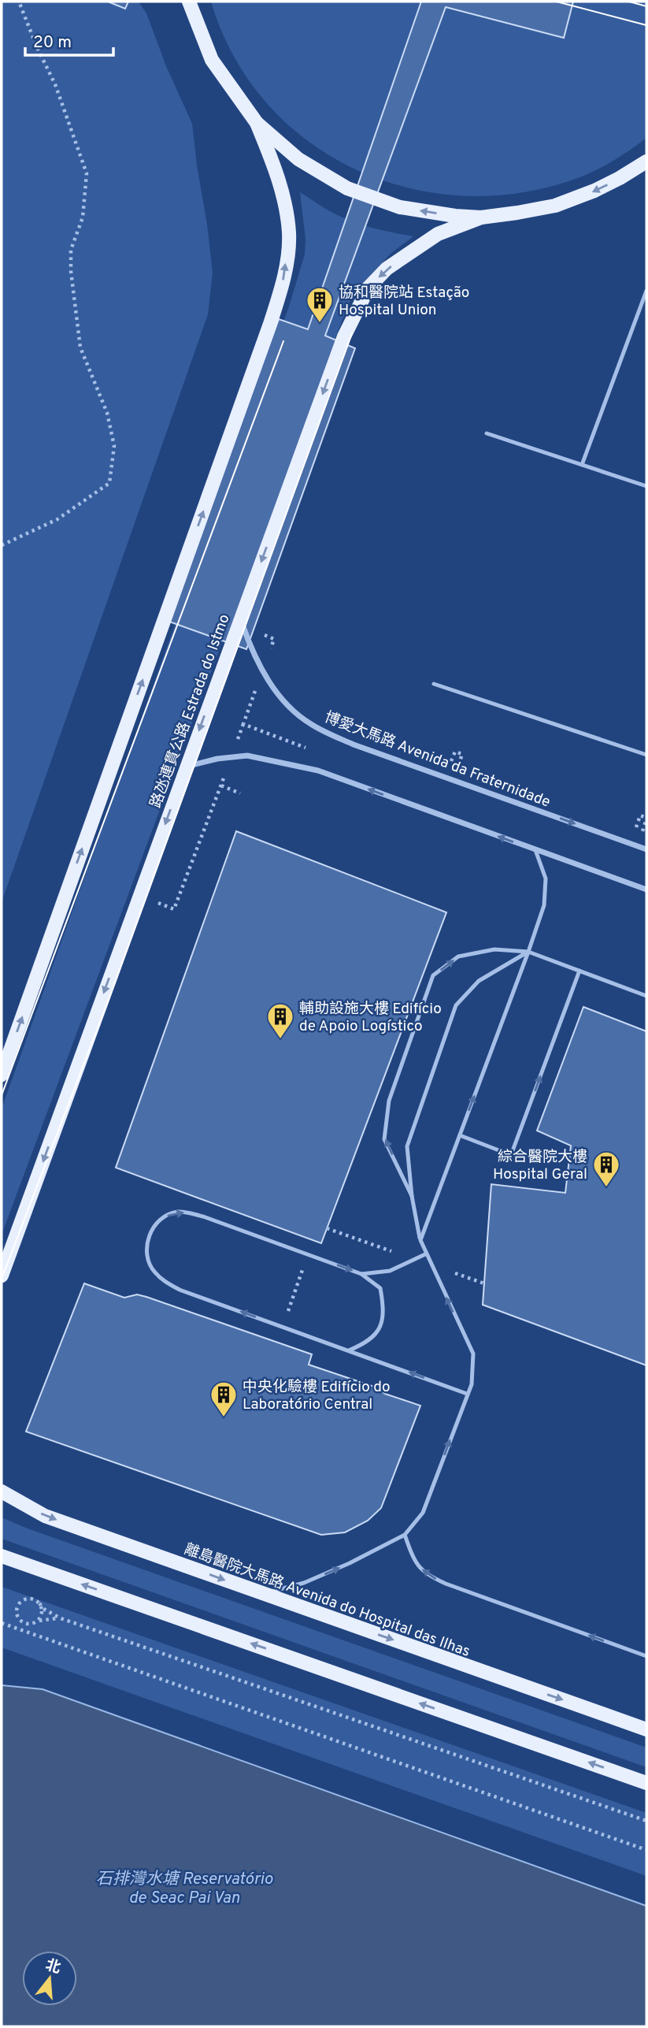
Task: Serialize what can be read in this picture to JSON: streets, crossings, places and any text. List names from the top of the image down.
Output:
{
  "streets": {
    "main road": ["路氹連貫公路 Estrada do Istmo", "離島醫院大馬路 Avenida do Hospital das Ilhas"],
    "street": ["博愛大馬路 Avenida da Fraternidade"]
  },
  "crossings": [
    ["路氹連貫公路 Estrada do Istmo", "博愛大馬路 Avenida da Fraternidade"]
  ],
  "water": ["石排灣水塘 Reservatório de Seac Pai Van"],
  "places": {
    "building": [
      "協和醫院站 Estação Hospital Union",
      "輔助設施大樓 Edifício de Apoio Logístico",
      "綜合醫院大樓 Hospital Geral",
      "中央化驗樓 Edifício do Laboratório Central"
    ]
  },
  "scale_bar": "20 m",
  "north": "top"
}
